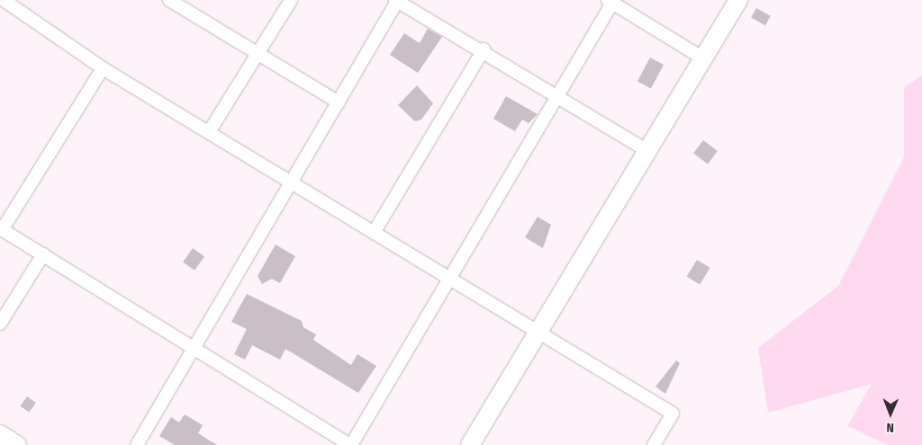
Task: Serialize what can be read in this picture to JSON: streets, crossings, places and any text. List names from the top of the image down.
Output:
{
  "north": "bottom"
}
